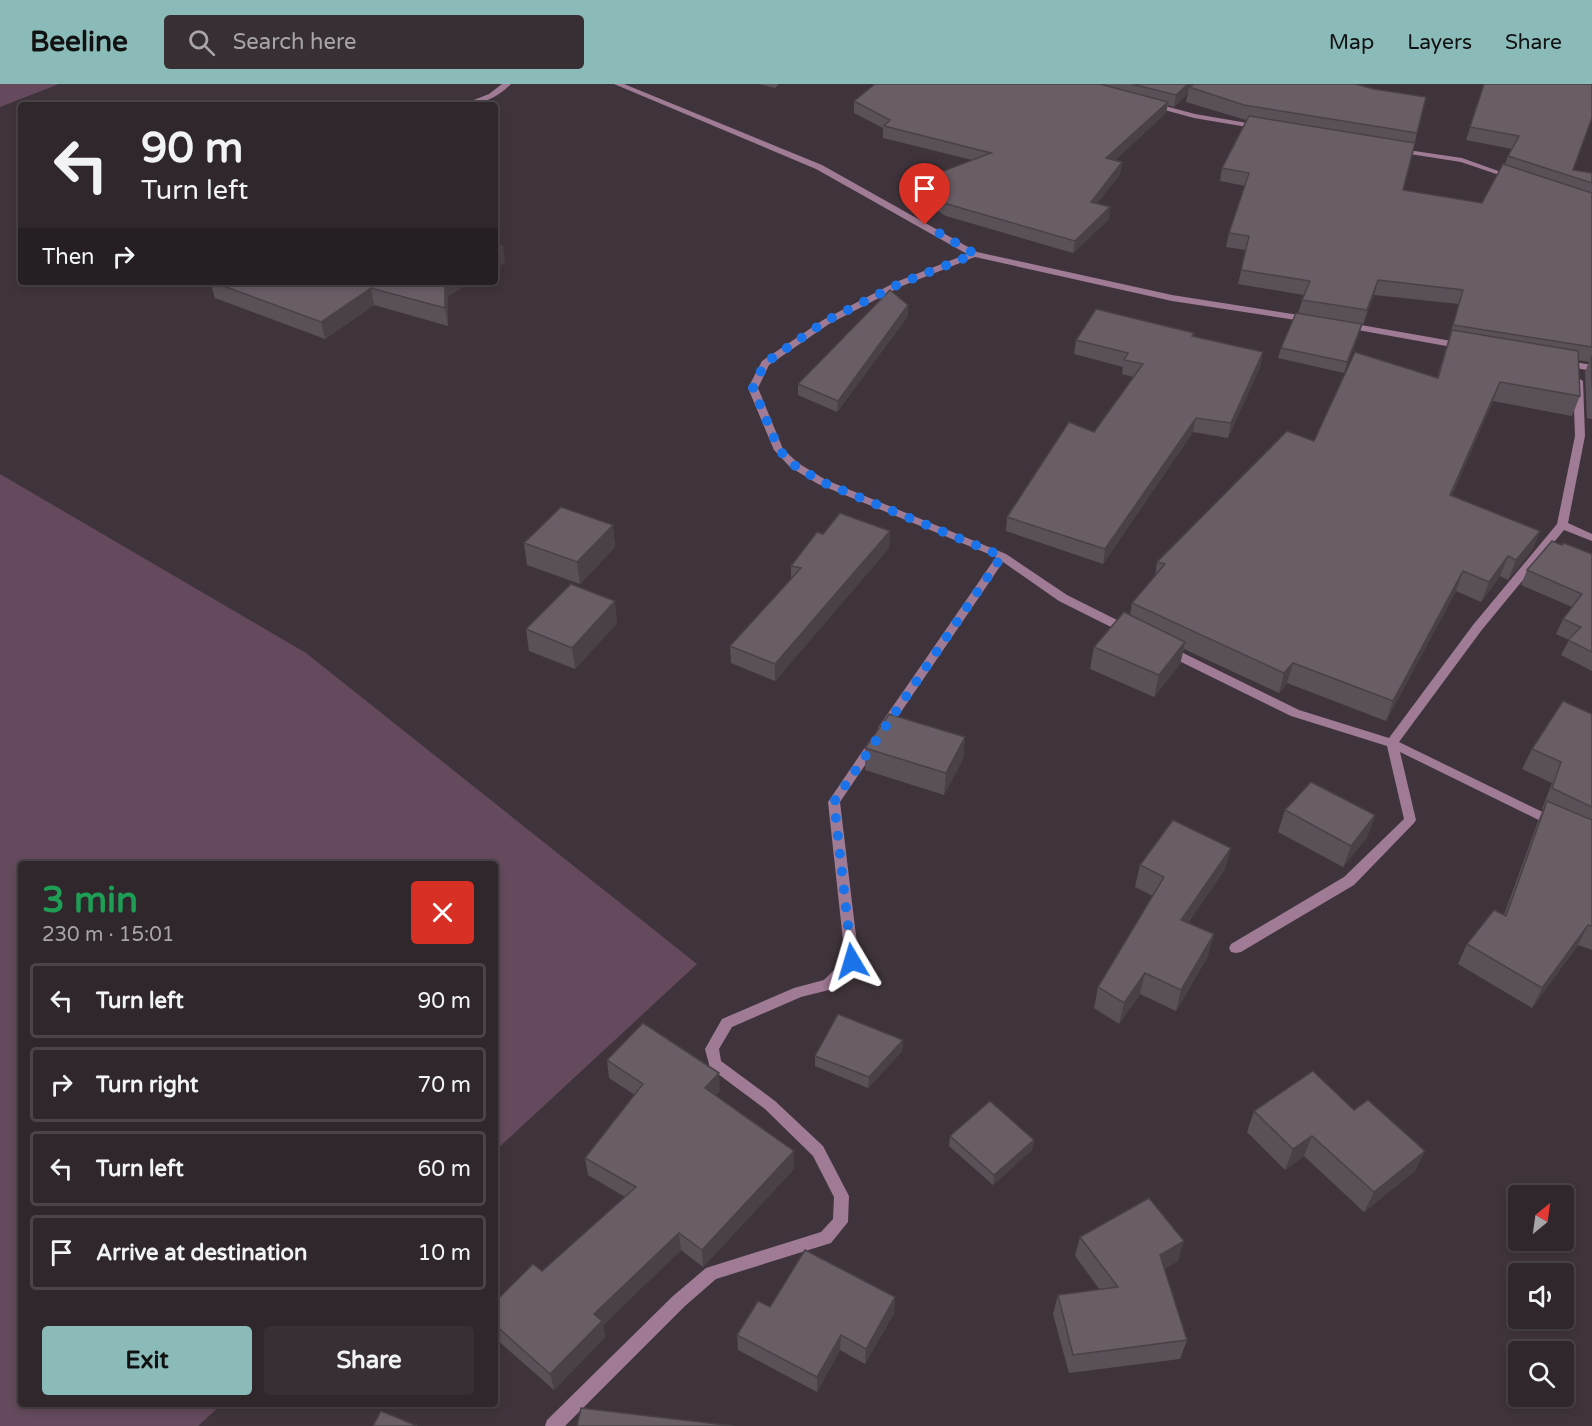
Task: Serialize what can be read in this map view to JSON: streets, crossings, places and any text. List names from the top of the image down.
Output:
{
  "north": "top right",
  "page": {
    "header": "Beeline",
    "search": "Search here",
    "nav": ["Map", "Layers", "Share"],
    "turn": ["90 m", "Turn left"],
    "then": "Then",
    "heading": ["3 min", "230 m · 15:01"],
    "list": [
      {
        "name": "Turn left",
        "value": "90 m"
      },
      {
        "name": "Turn right",
        "value": "70 m"
      },
      {
        "name": "Turn left",
        "value": "60 m"
      },
      {
        "name": "Arrive at destination",
        "value": "10 m"
      }
    ],
    "buttons": ["Exit", "Share"]
  }
}
